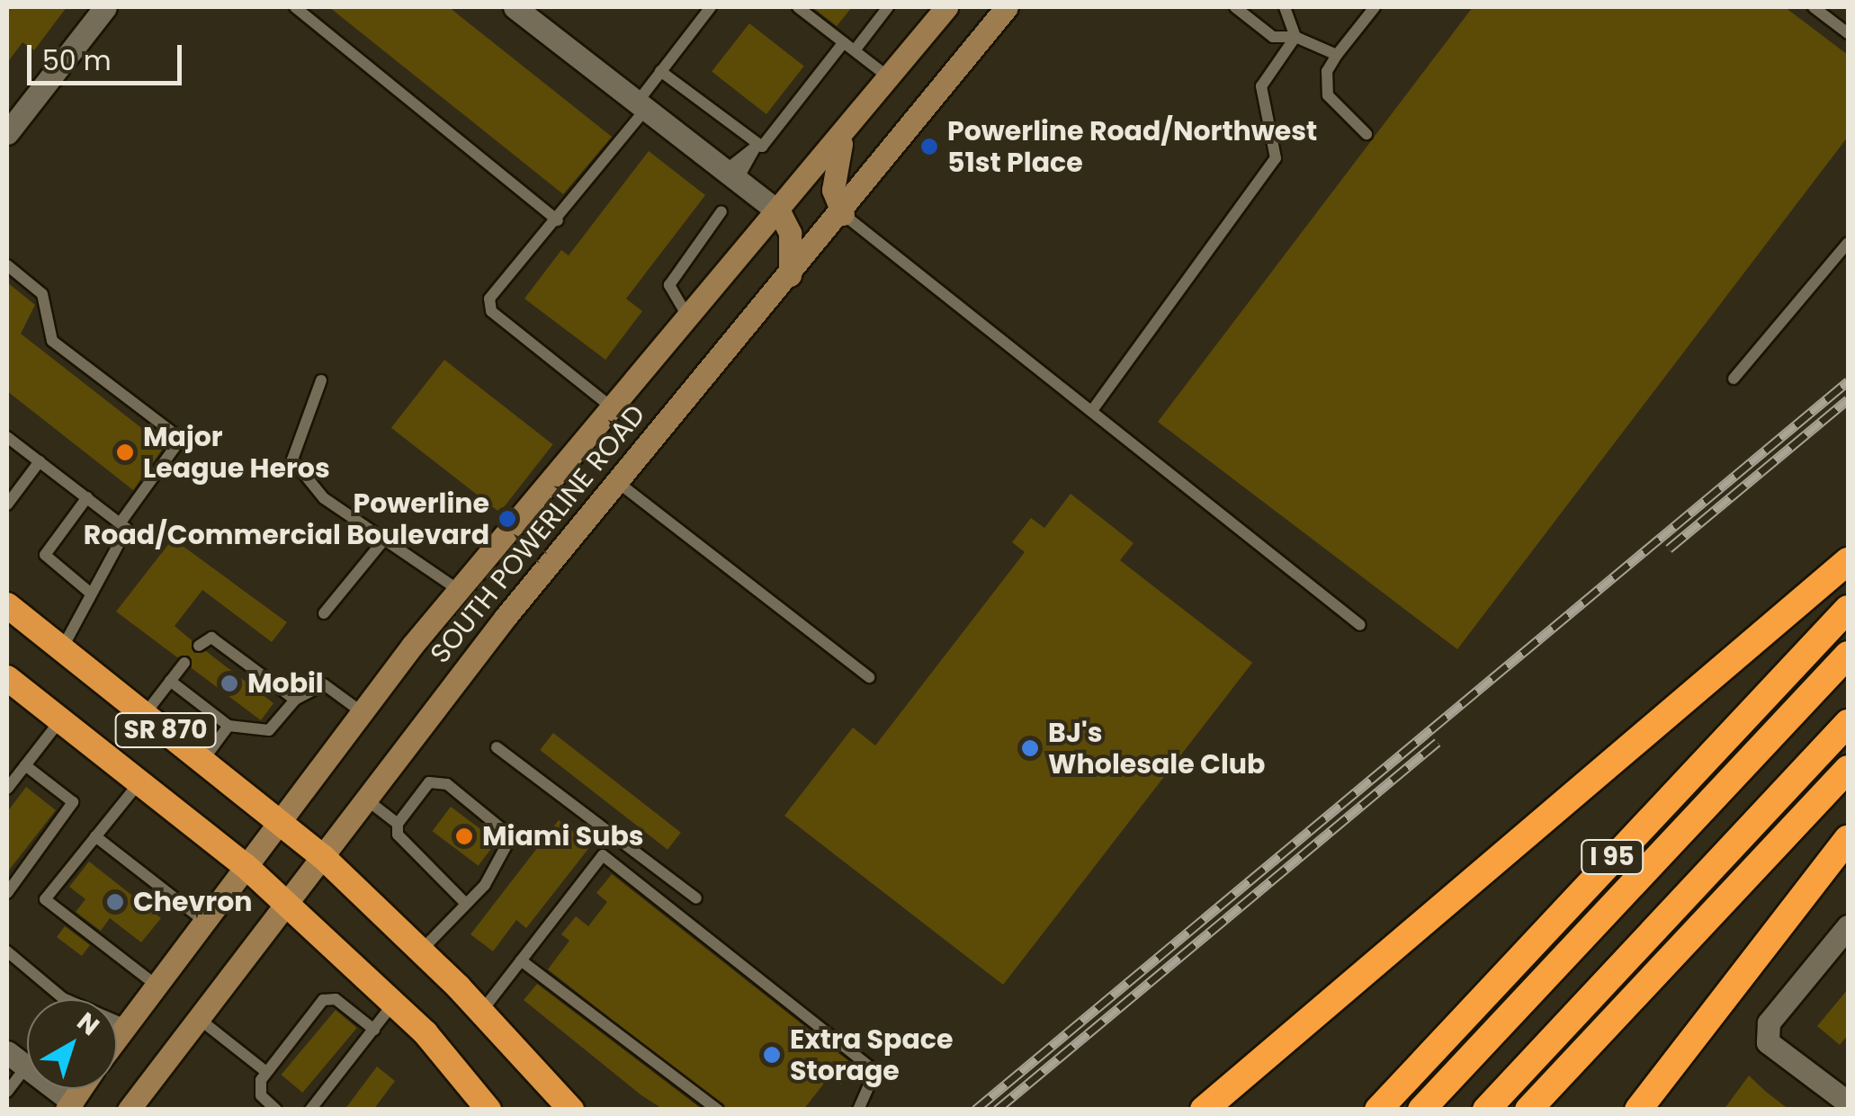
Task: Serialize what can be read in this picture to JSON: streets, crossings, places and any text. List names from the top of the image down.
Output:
{
  "streets": {
    "highway": ["SR 870", "I 95"],
    "main road": ["SOUTH POWERLINE ROAD"]
  },
  "crossings": [
    ["SOUTH POWERLINE ROAD", "SR 870"]
  ],
  "places": [
    "Powerline Road/Northwest 51st Place",
    "Major League Heros",
    "Powerline Road/Commercial Boulevard",
    "Mobil",
    "BJ's Wholesale Club",
    "Miami Subs",
    "Chevron",
    "Extra Space Storage"
  ],
  "scale_bar": "50 m",
  "north": "top right"
}
